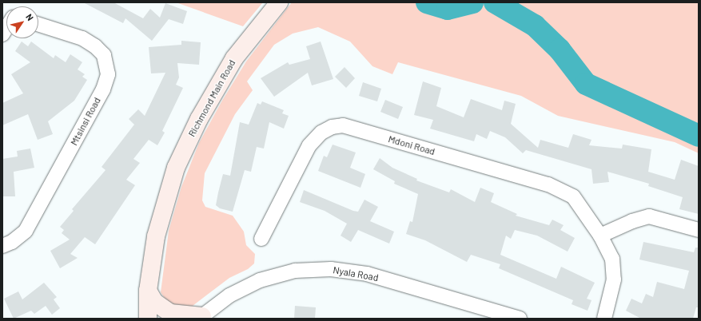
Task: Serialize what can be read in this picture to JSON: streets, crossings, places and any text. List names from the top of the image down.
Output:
{
  "streets": {
    "main road": ["Richmond Main Road"],
    "street": ["Mtsinsi Road", "Mdoni Road", "Nyala Road"]
  },
  "north": "top right"
}
